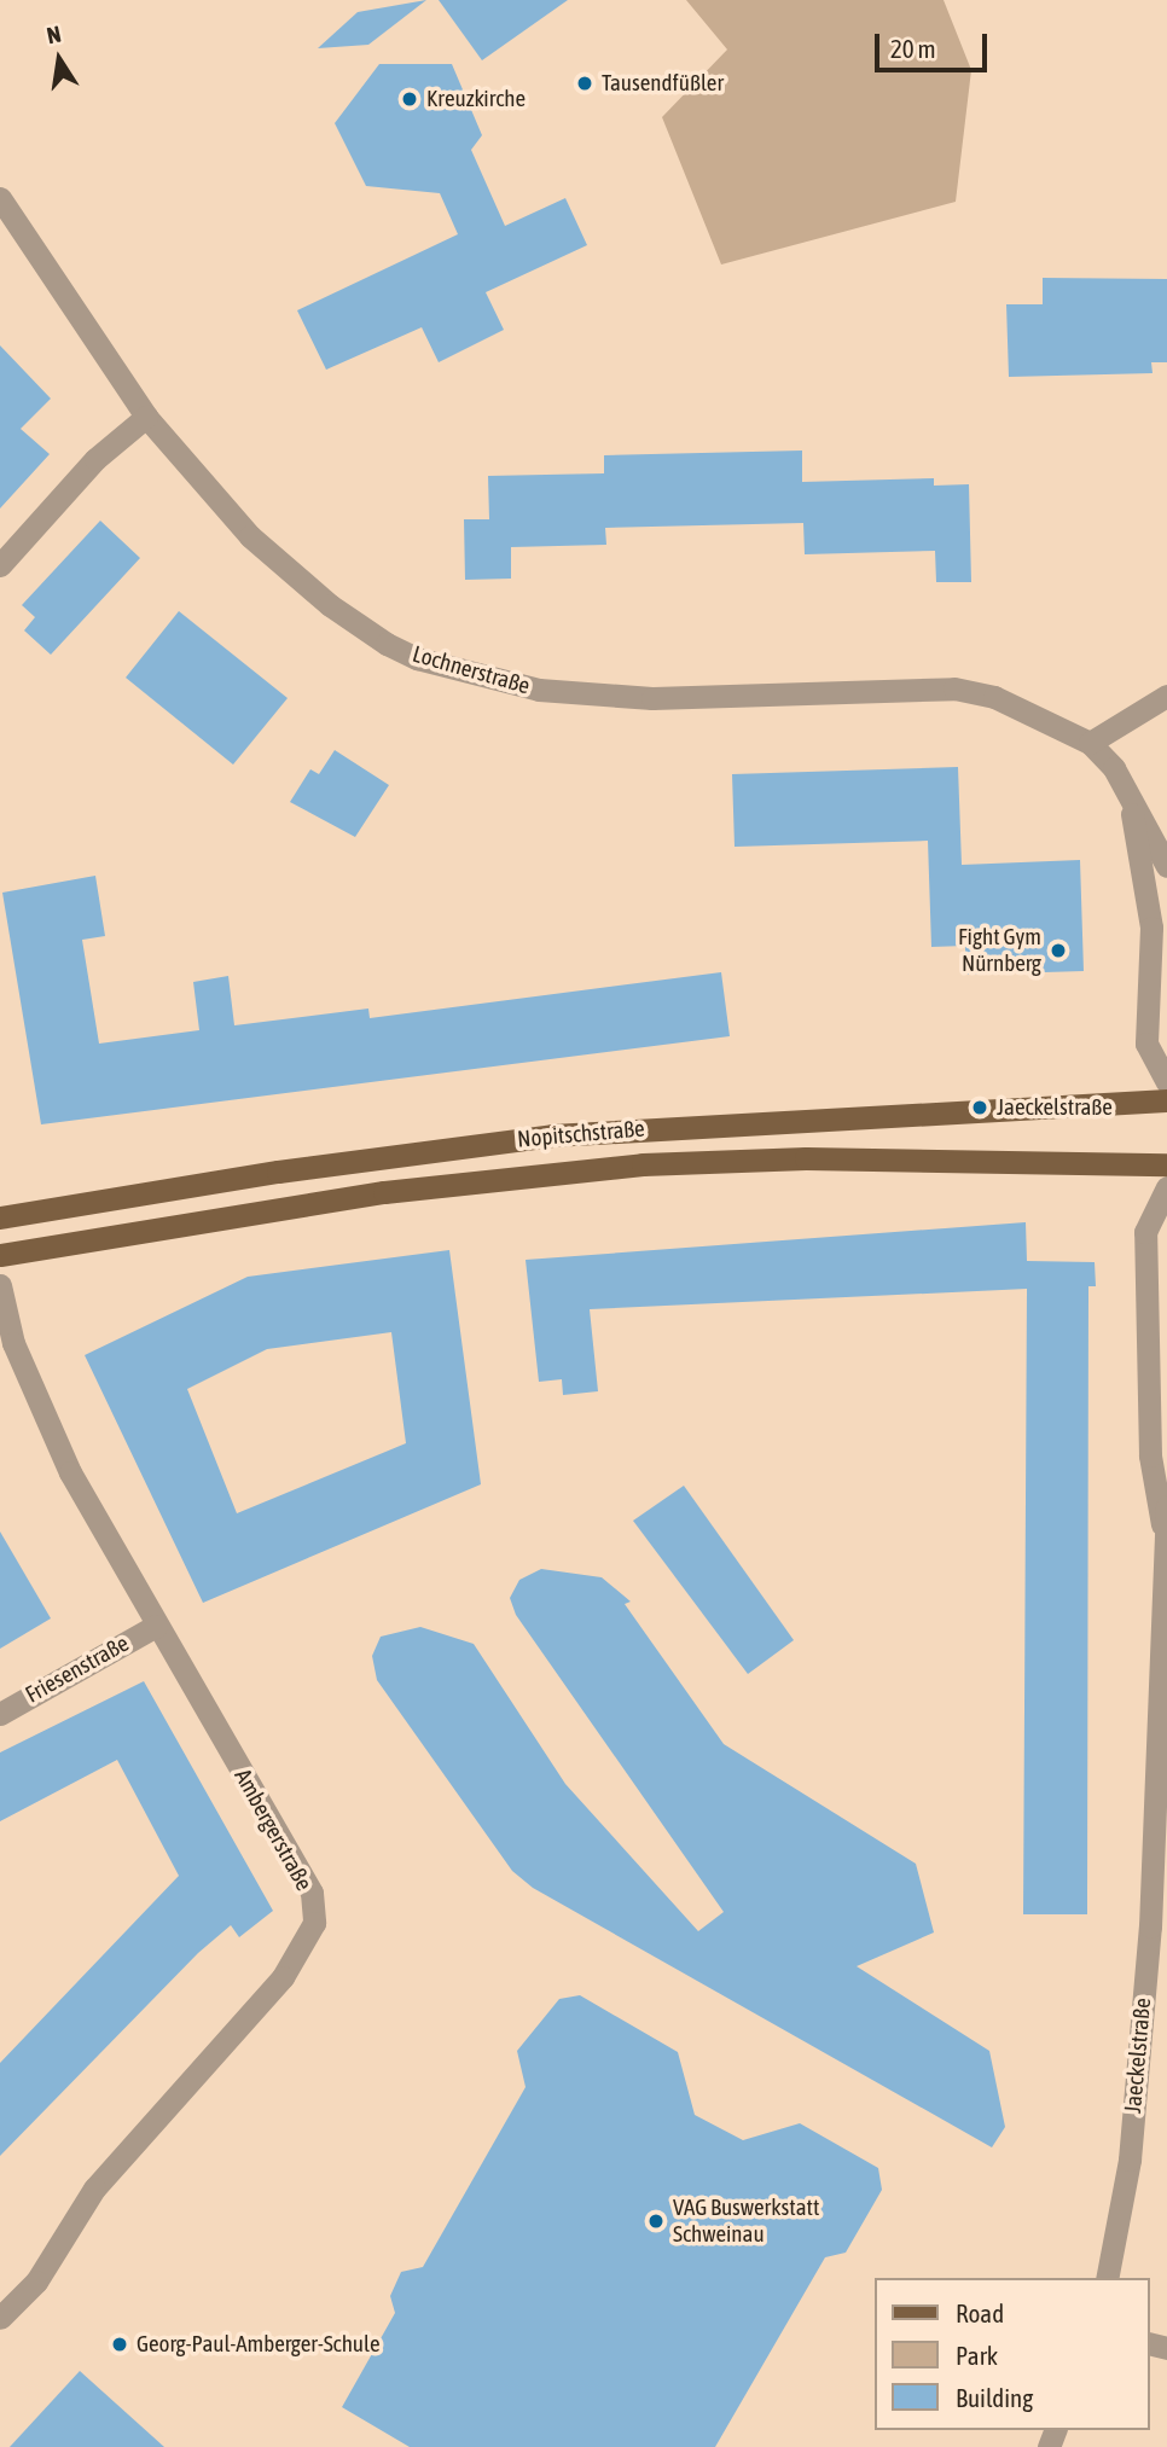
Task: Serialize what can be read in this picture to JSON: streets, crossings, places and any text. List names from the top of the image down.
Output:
{
  "streets": {
    "main road": ["Nopitschstraße"],
    "street": [
      "Lochnerstraße",
      "Friesenstraße",
      "Ambergerstraße",
      "Jaeckelstraße"
    ]
  },
  "crossings": [
    ["Friesenstraße", "Ambergerstraße"]
  ],
  "places": [
    "Tausendfüßler",
    "Kreuzkirche",
    "Fight Gym Nürnberg",
    "Jaeckelstraße",
    "VAG Buswerkstatt Schweinau",
    "Georg-Paul-Amberger-Schule"
  ],
  "legend": ["Road", "Park", "Building"],
  "scale_bar": "20 m",
  "north": "top"
}
